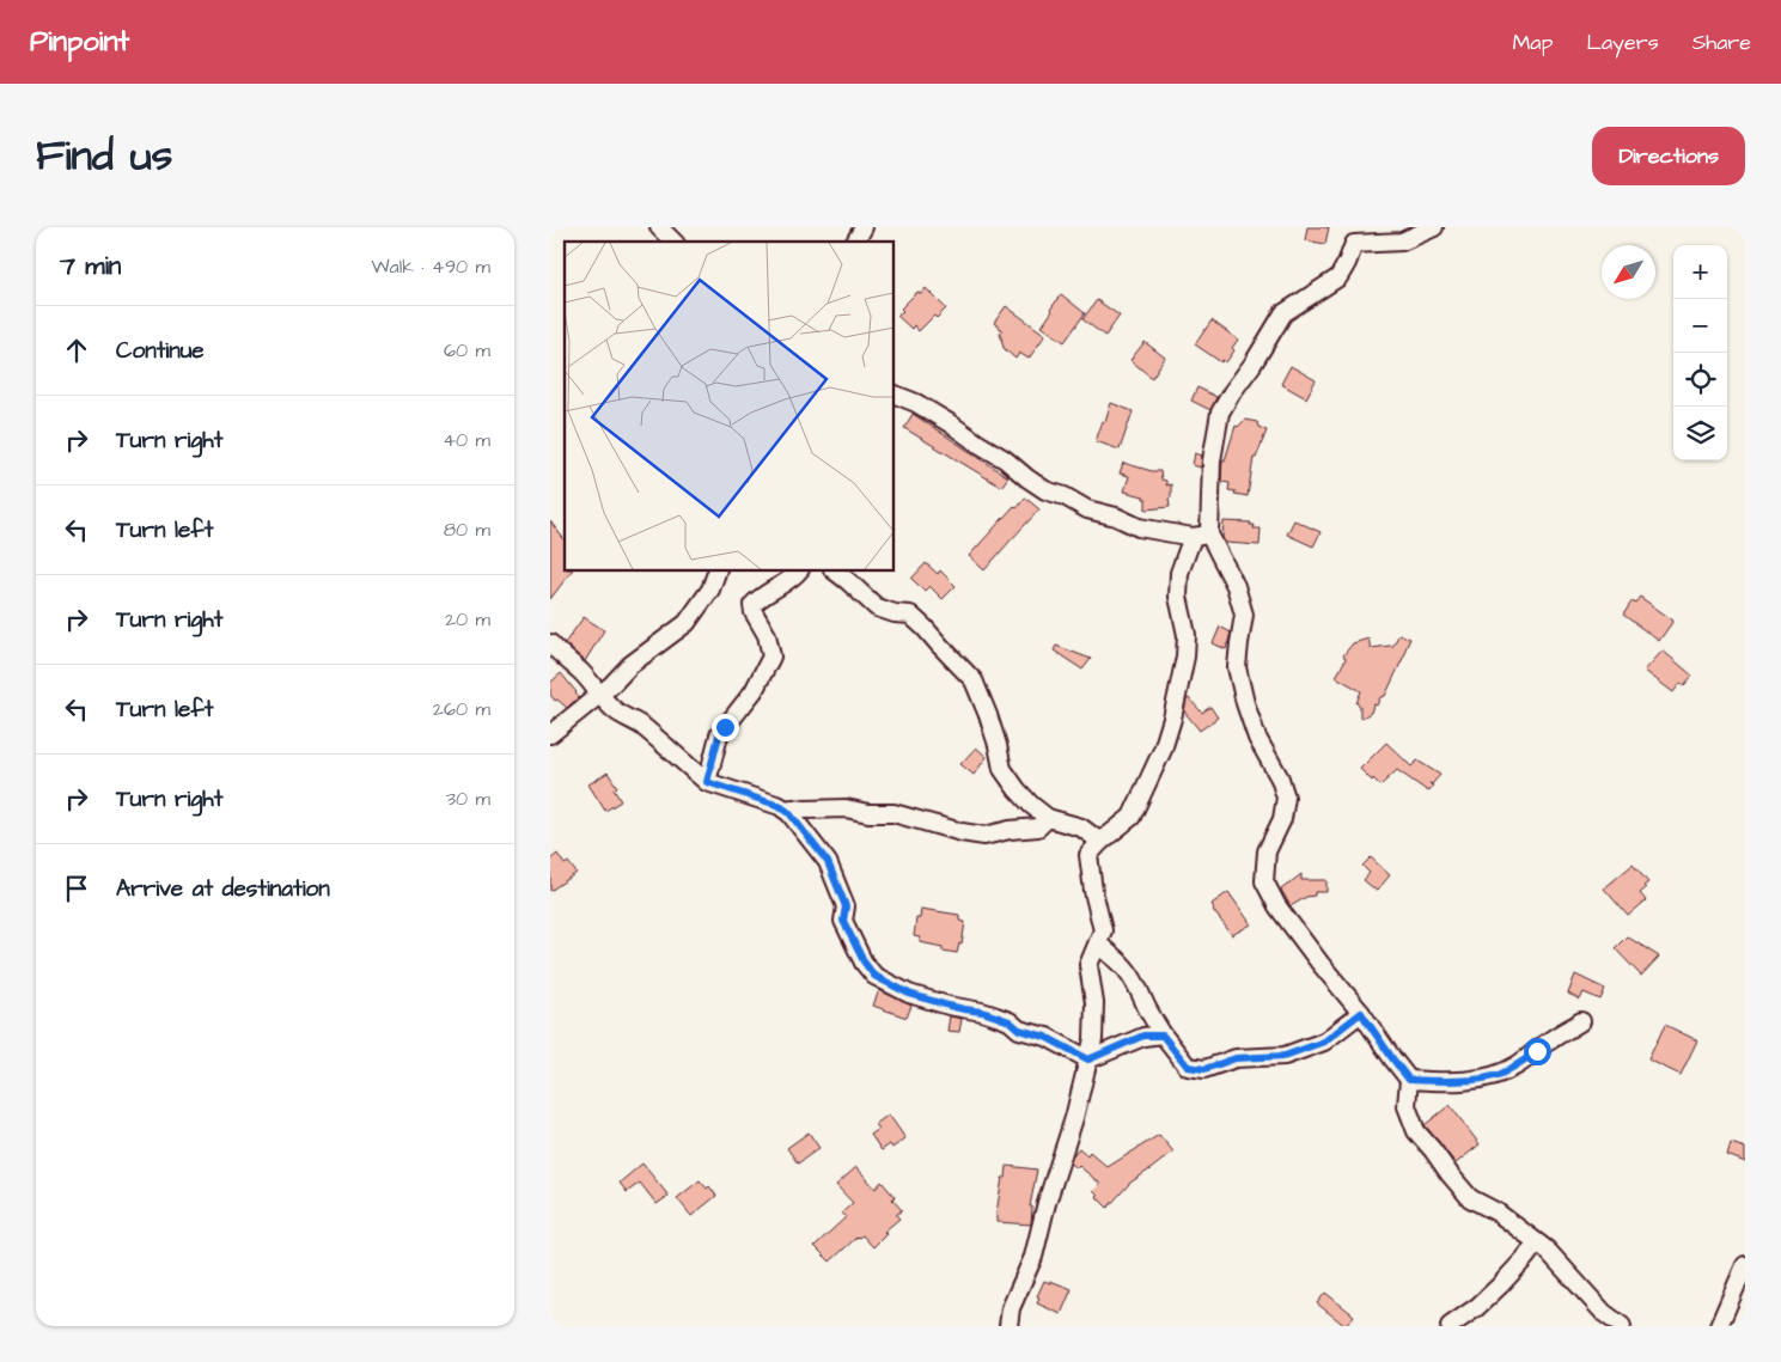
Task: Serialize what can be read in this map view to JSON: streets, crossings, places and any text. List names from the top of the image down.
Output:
{
  "north": "bottom left",
  "page": {
    "header": "Pinpoint",
    "nav": ["Map", "Layers", "Share"],
    "title": "Find us",
    "buttons": "Directions",
    "heading": ["7 min", "Walk · 490 m"],
    "map_buttons": ["+", "−"],
    "list": [
      ["Continue", "60 m"],
      ["Turn right", "40 m"],
      ["Turn left", "80 m"],
      ["Turn right", "20 m"],
      ["Turn left", "260 m"],
      ["Turn right", "30 m"],
      "Arrive at destination"
    ]
  }
}
